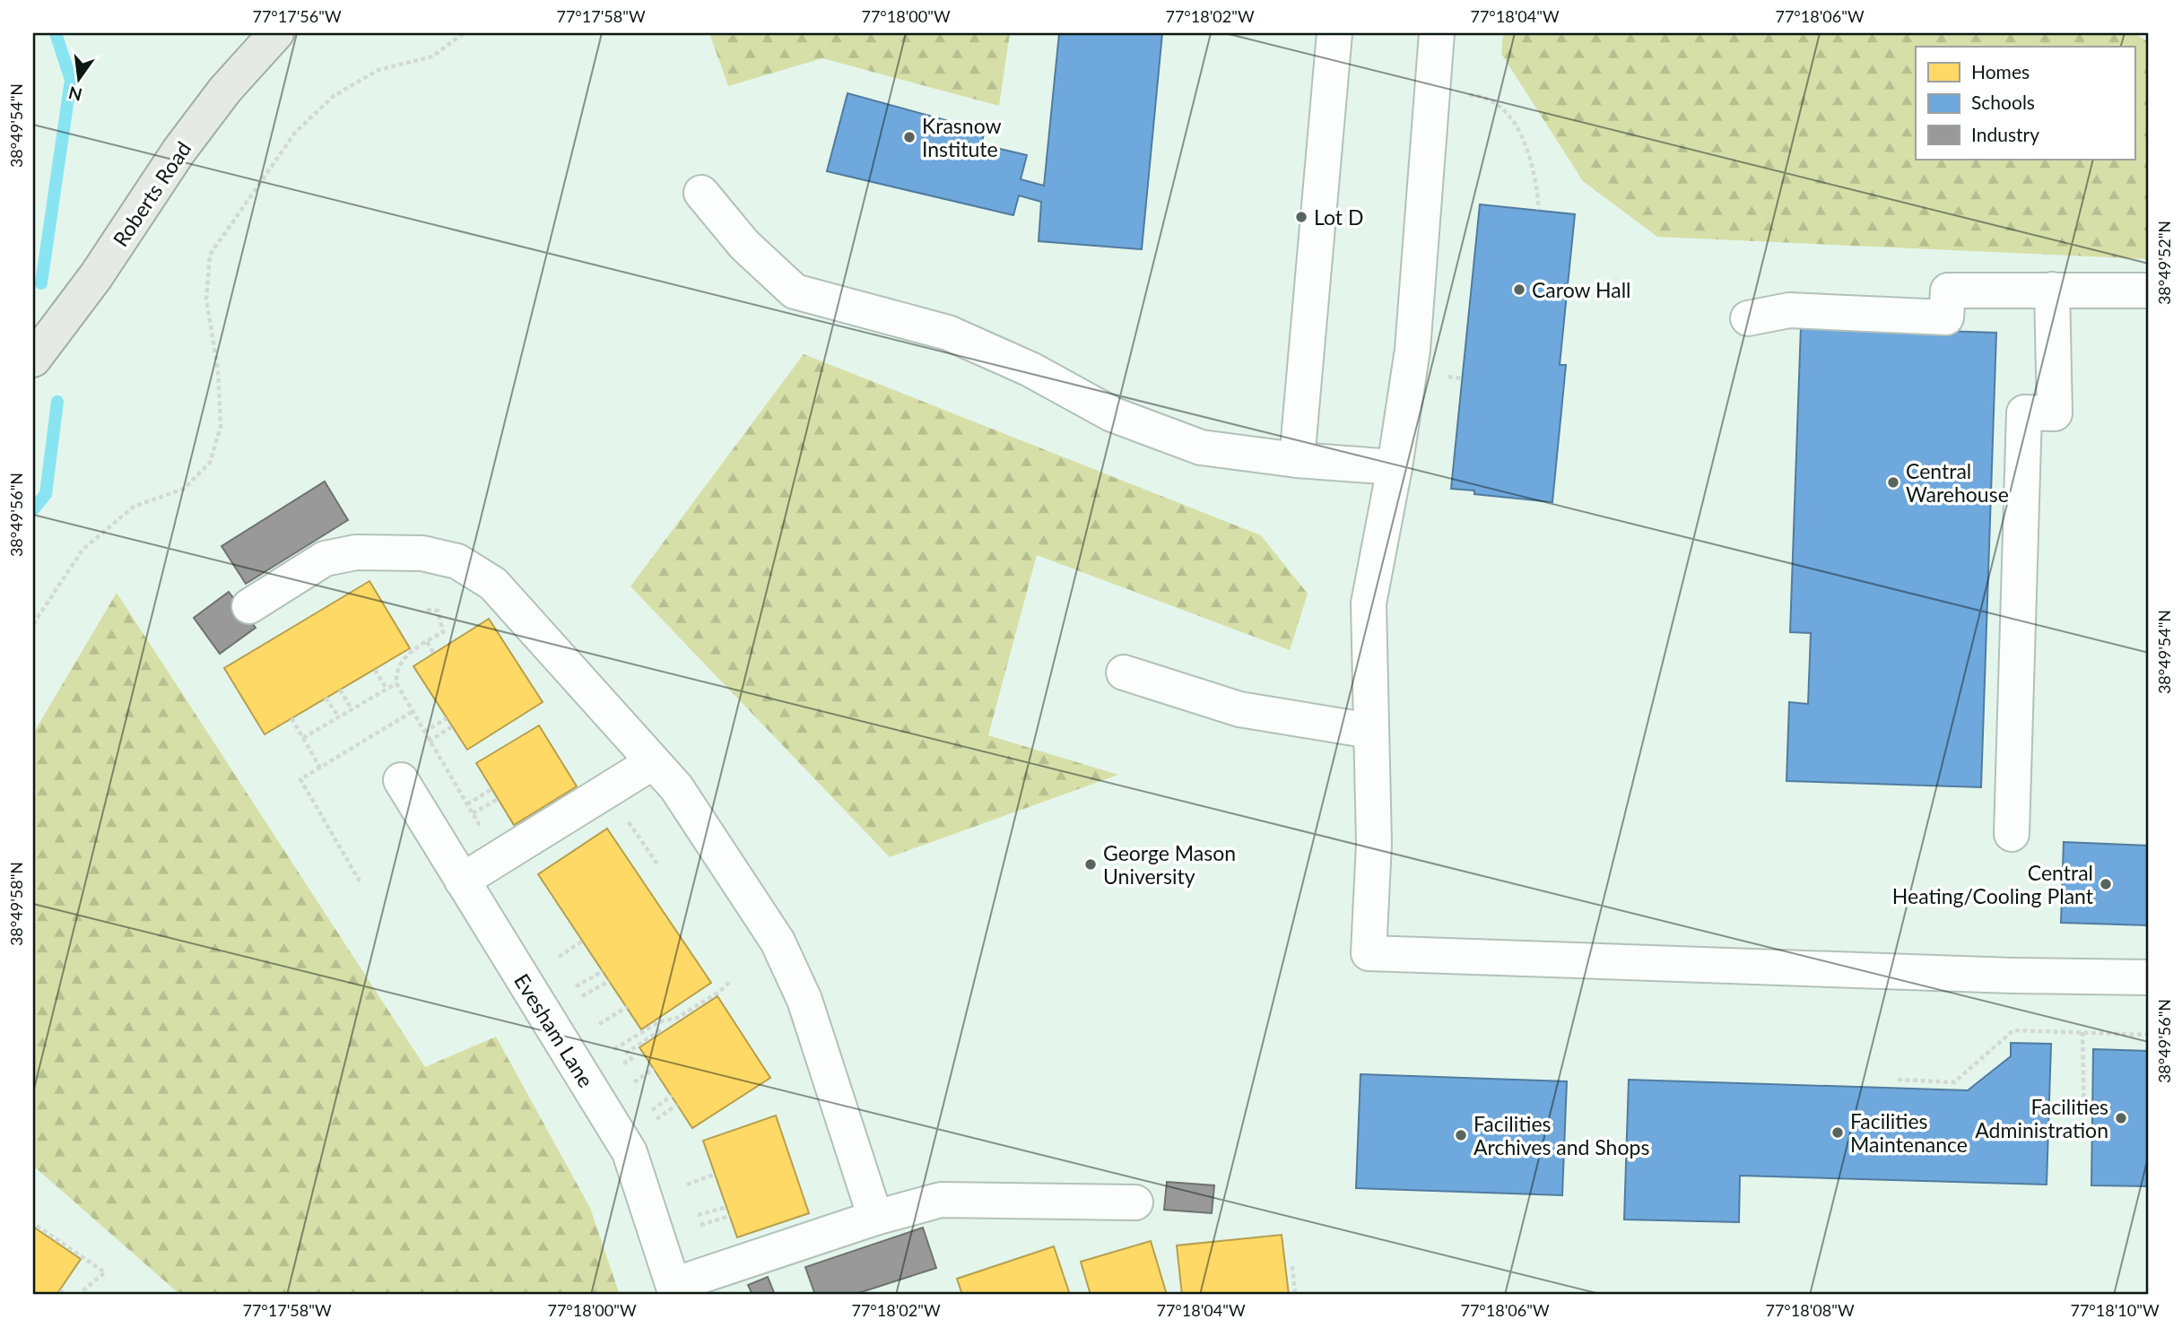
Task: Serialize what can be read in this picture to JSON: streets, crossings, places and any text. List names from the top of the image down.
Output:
{
  "streets": {
    "main road": ["Roberts Road"],
    "street": ["Evesham Lane"]
  },
  "places": [
    "Krasnow Institute",
    "Lot D",
    "Carow Hall",
    "Central Warehouse",
    "George Mason University",
    "Central Heating/Cooling Plant",
    "Facilities Administration",
    "Facilities Maintenance",
    "Facilities Archives and Shops"
  ],
  "legend": ["Homes", "Schools", "Industry"],
  "north": "bottom",
  "coordinates": [
    "77°17'56\"W",
    "77°17'58\"W",
    "77°18'00\"W",
    "77°18'02\"W",
    "77°18'04\"W",
    "77°18'06\"W",
    "38°49'54\"N",
    "38°49'52\"N",
    "38°49'56\"N",
    "38°49'58\"N",
    "77°18'08\"W",
    "77°18'10\"W"
  ]
}
